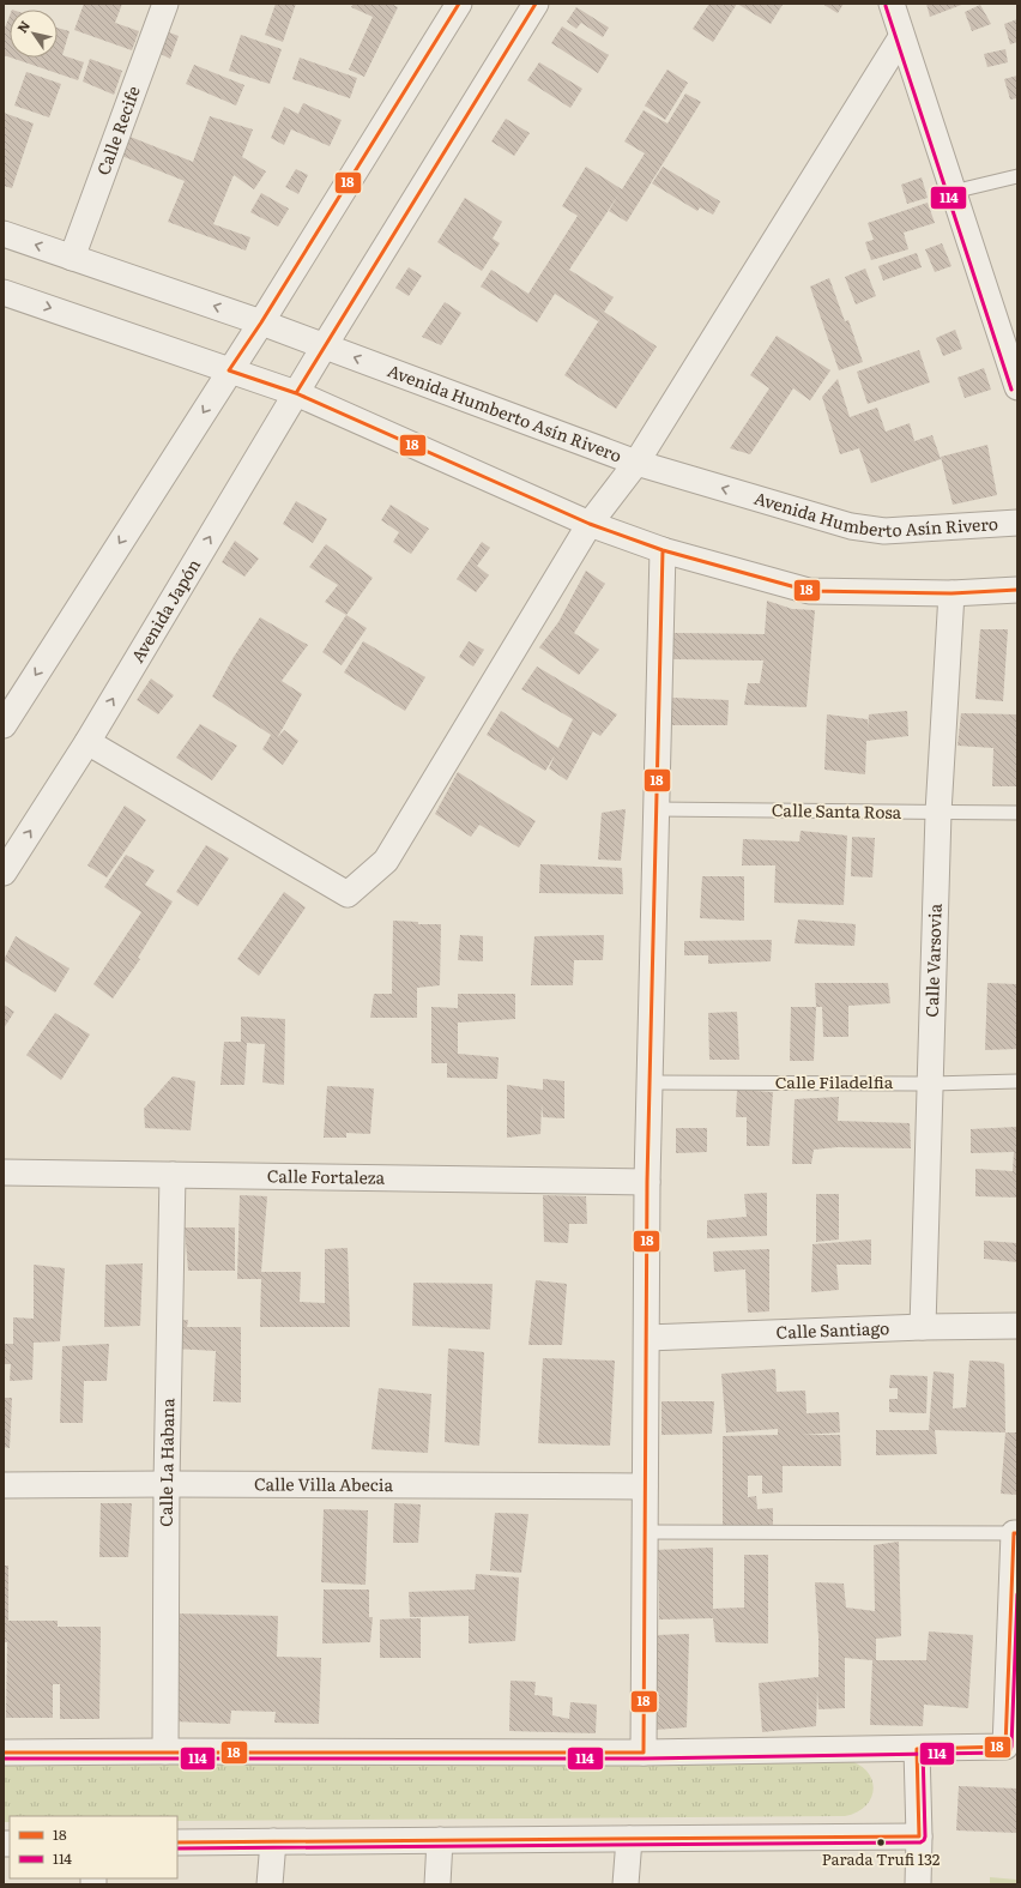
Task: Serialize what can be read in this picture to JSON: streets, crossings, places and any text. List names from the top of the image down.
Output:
{
  "streets": {
    "street": [
      "Calle Recife",
      "Avenida Humberto Asín Rivero",
      "Avenida Japón",
      "Calle Varsovia",
      "Calle Fortaleza",
      "Calle Santiago",
      "Calle La Habana",
      "Calle Villa Abecia"
    ],
    "lane": ["Calle Santa Rosa", "Calle Filadelfia"]
  },
  "crossings": [
    ["Calle Recife", "Avenida Humberto Asín Rivero"],
    ["Avenida Humberto Asín Rivero", "Avenida Japón"],
    ["Calle Santa Rosa", "Calle Varsovia"],
    ["Calle Varsovia", "Calle Filadelfia"],
    ["Calle Varsovia", "Calle Santiago"],
    ["Calle Fortaleza", "Calle La Habana"],
    ["Calle La Habana", "Calle Villa Abecia"]
  ],
  "places": ["Parada Trufi 132"],
  "lines": ["transit line 18", "transit line 114"],
  "legend": ["18", "114"],
  "north": "top left"
}
